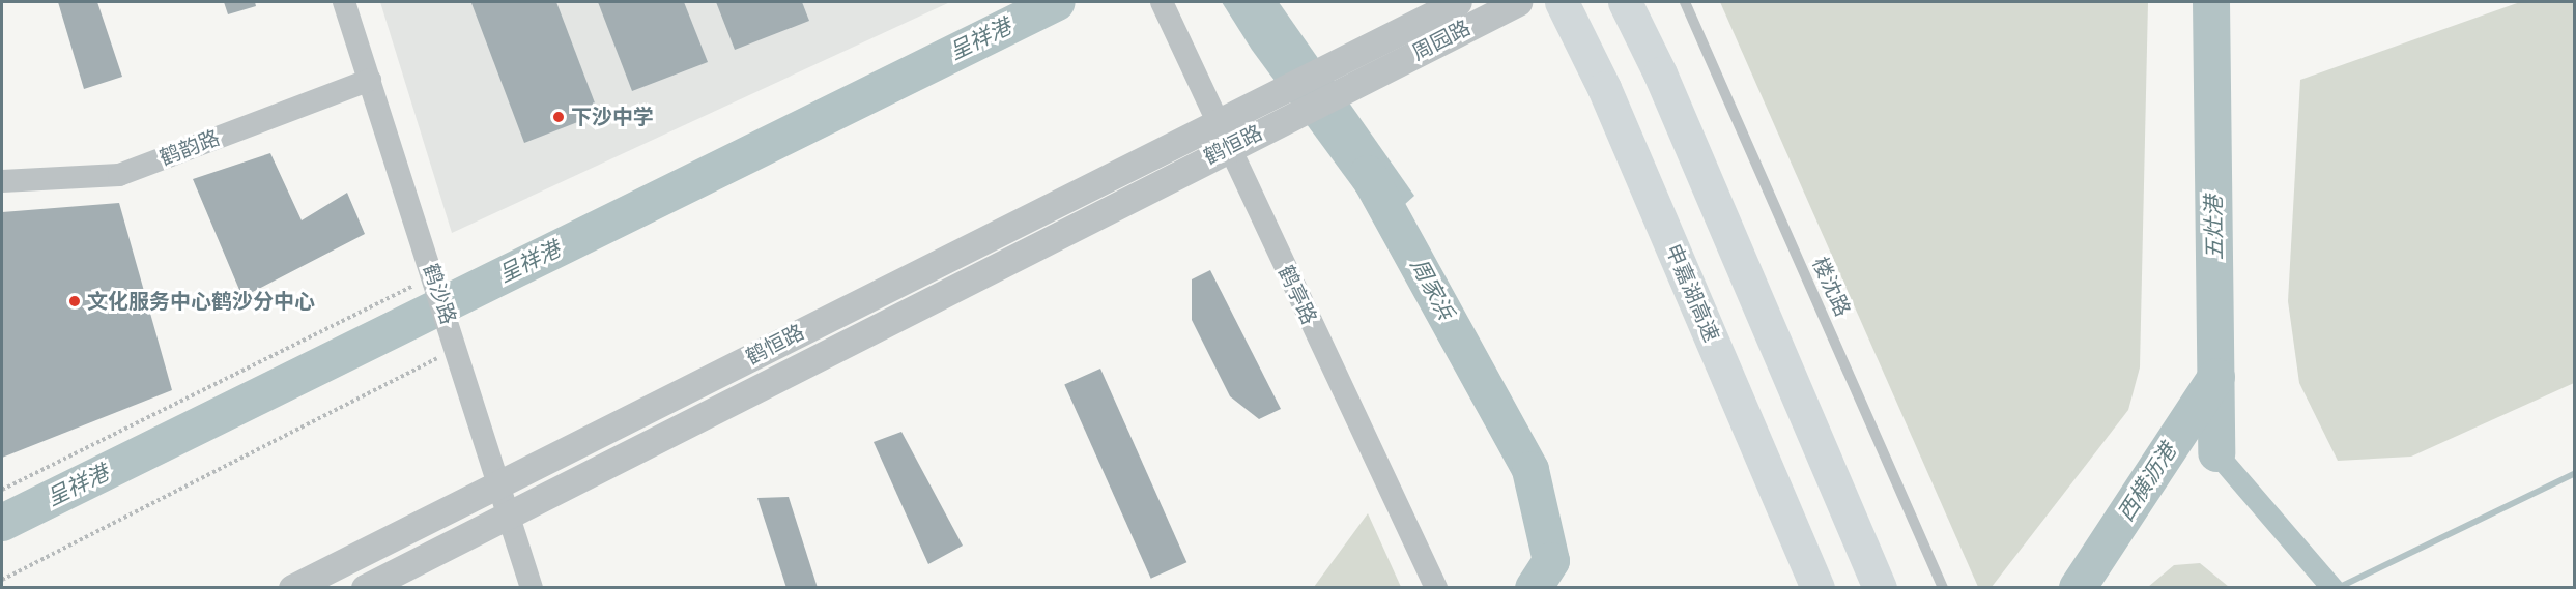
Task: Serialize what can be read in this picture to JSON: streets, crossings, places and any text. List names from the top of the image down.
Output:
{
  "streets": {
    "highway": ["申嘉湖高速"],
    "street": [
      "周园路",
      "鹤恒路",
      "鹤韵路",
      "鹤沙路",
      "鹤亭路"
    ],
    "lane": ["楼沈路"]
  },
  "crossings": [
    ["周园路", "鹤恒路"],
    ["鹤恒路", "鹤沙路"],
    ["鹤恒路", "鹤亭路"],
    ["鹤韵路", "鹤沙路"]
  ],
  "water": [
    "呈祥港",
    "五灶港",
    "周家浜",
    "西横沥港"
  ],
  "places": ["下沙中学", "文化服务中心鹤沙分中心"]
}
